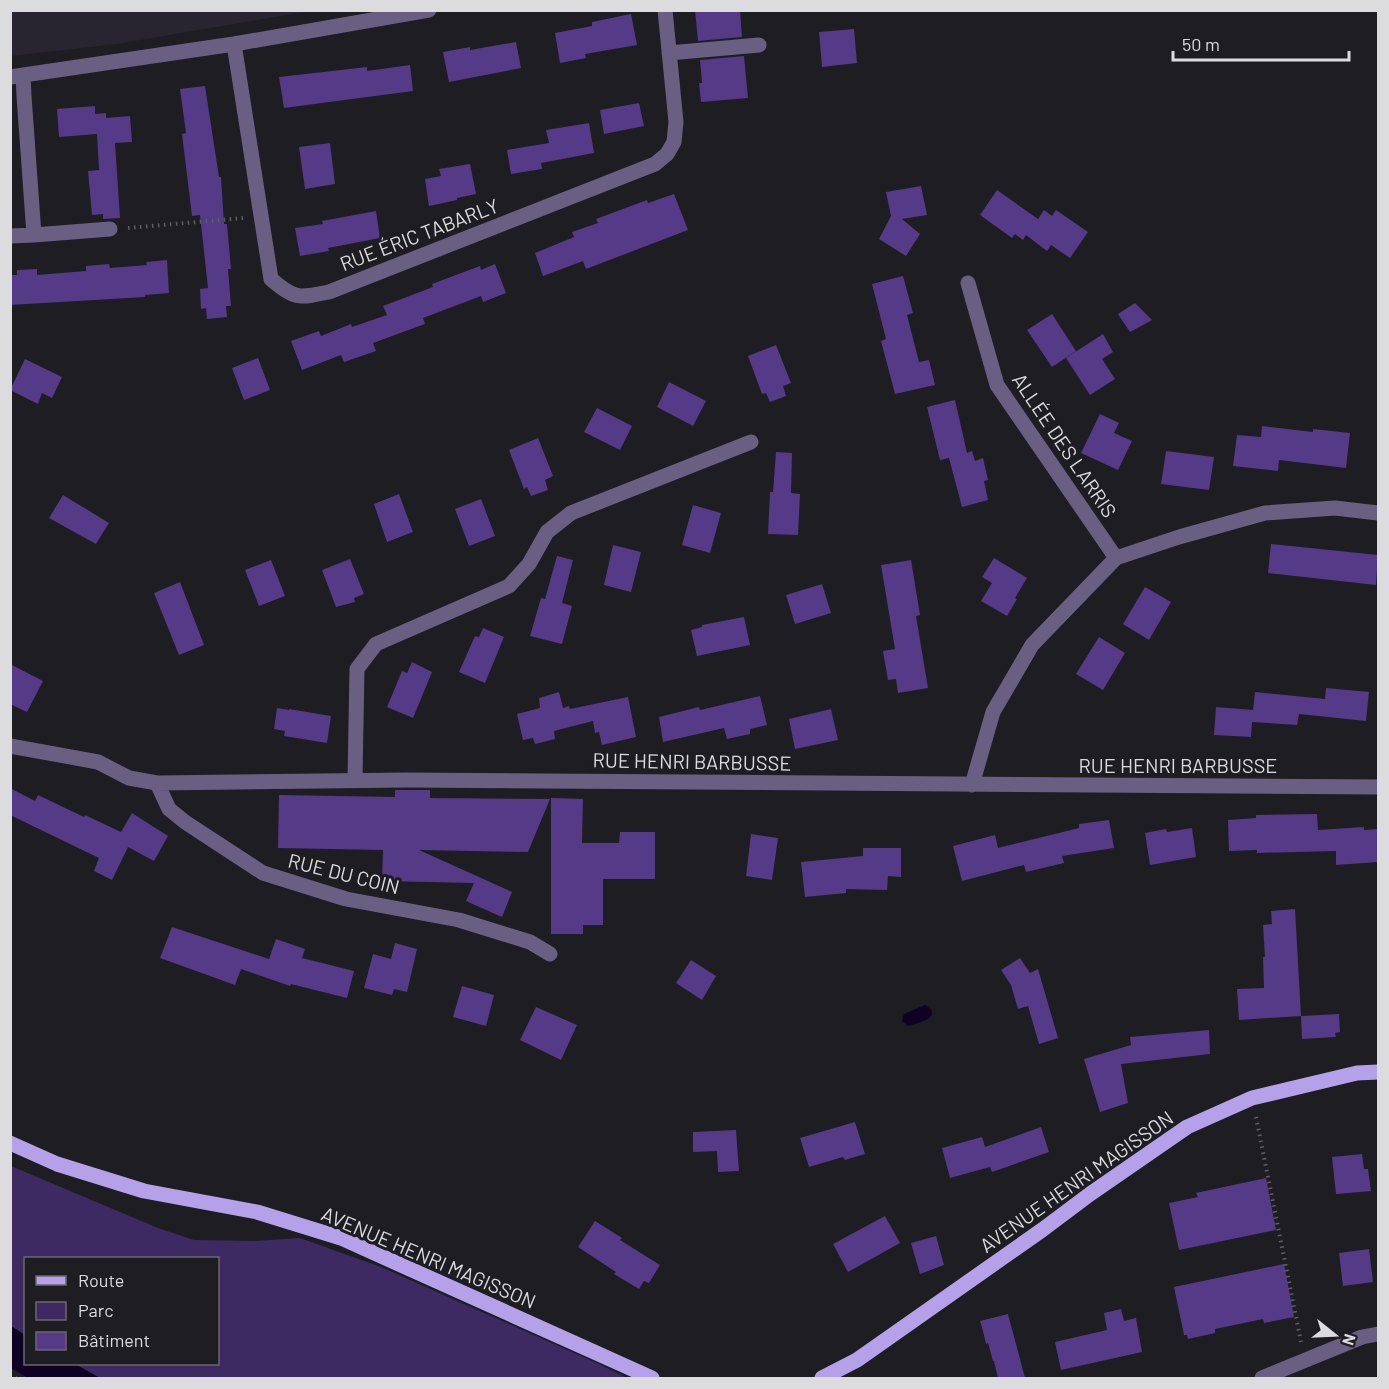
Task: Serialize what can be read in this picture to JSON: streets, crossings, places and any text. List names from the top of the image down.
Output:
{
  "streets": {
    "main road": ["AVENUE HENRI MAGISSON"],
    "street": [
      "RUE ÉRIC TABARLY",
      "ALLÉE DES LARRIS",
      "RUE HENRI BARBUSSE",
      "RUE DU COIN"
    ]
  },
  "crossings": [
    ["RUE HENRI BARBUSSE", "RUE DU COIN"]
  ],
  "legend": ["Route", "Parc", "Bâtiment"],
  "scale_bar": "50 m",
  "north": "right"
}
